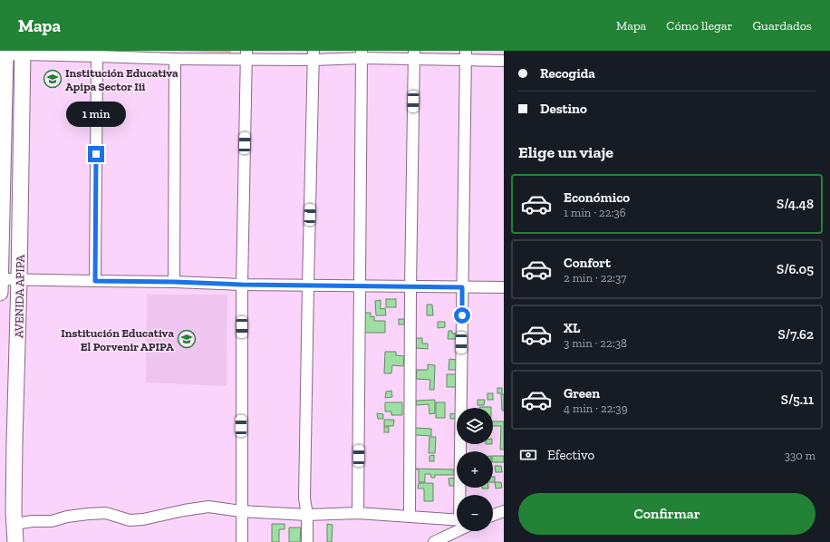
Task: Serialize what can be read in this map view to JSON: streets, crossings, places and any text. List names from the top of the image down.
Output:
{
  "streets": {
    "street": ["AVENIDA APIPA"]
  },
  "places": {
    "school or university": ["Institución Educativa Apipa Sector Iii", "Institución Educativa El Porvenir APIPA"]
  },
  "page": {
    "header": "Mapa",
    "nav": ["Mapa", "Cómo llegar", "Guardados"],
    "banner": ["Recogida", "Destino"],
    "bubble": "1 min",
    "heading": "Elige un viaje",
    "list": [
      {
        "name": "Económico",
        "note": "1 min · 22:36",
        "value": "S/4.48"
      },
      {
        "name": "Confort",
        "note": "2 min · 22:37",
        "value": "S/6.05"
      },
      {
        "name": "XL",
        "note": "3 min · 22:38",
        "value": "S/7.62"
      },
      {
        "name": "Green",
        "note": "4 min · 22:39",
        "value": "S/5.11"
      }
    ],
    "map_buttons": ["+", "−"],
    "pay": ["Efectivo", "330 m"],
    "buttons": "Confirmar"
  }
}
